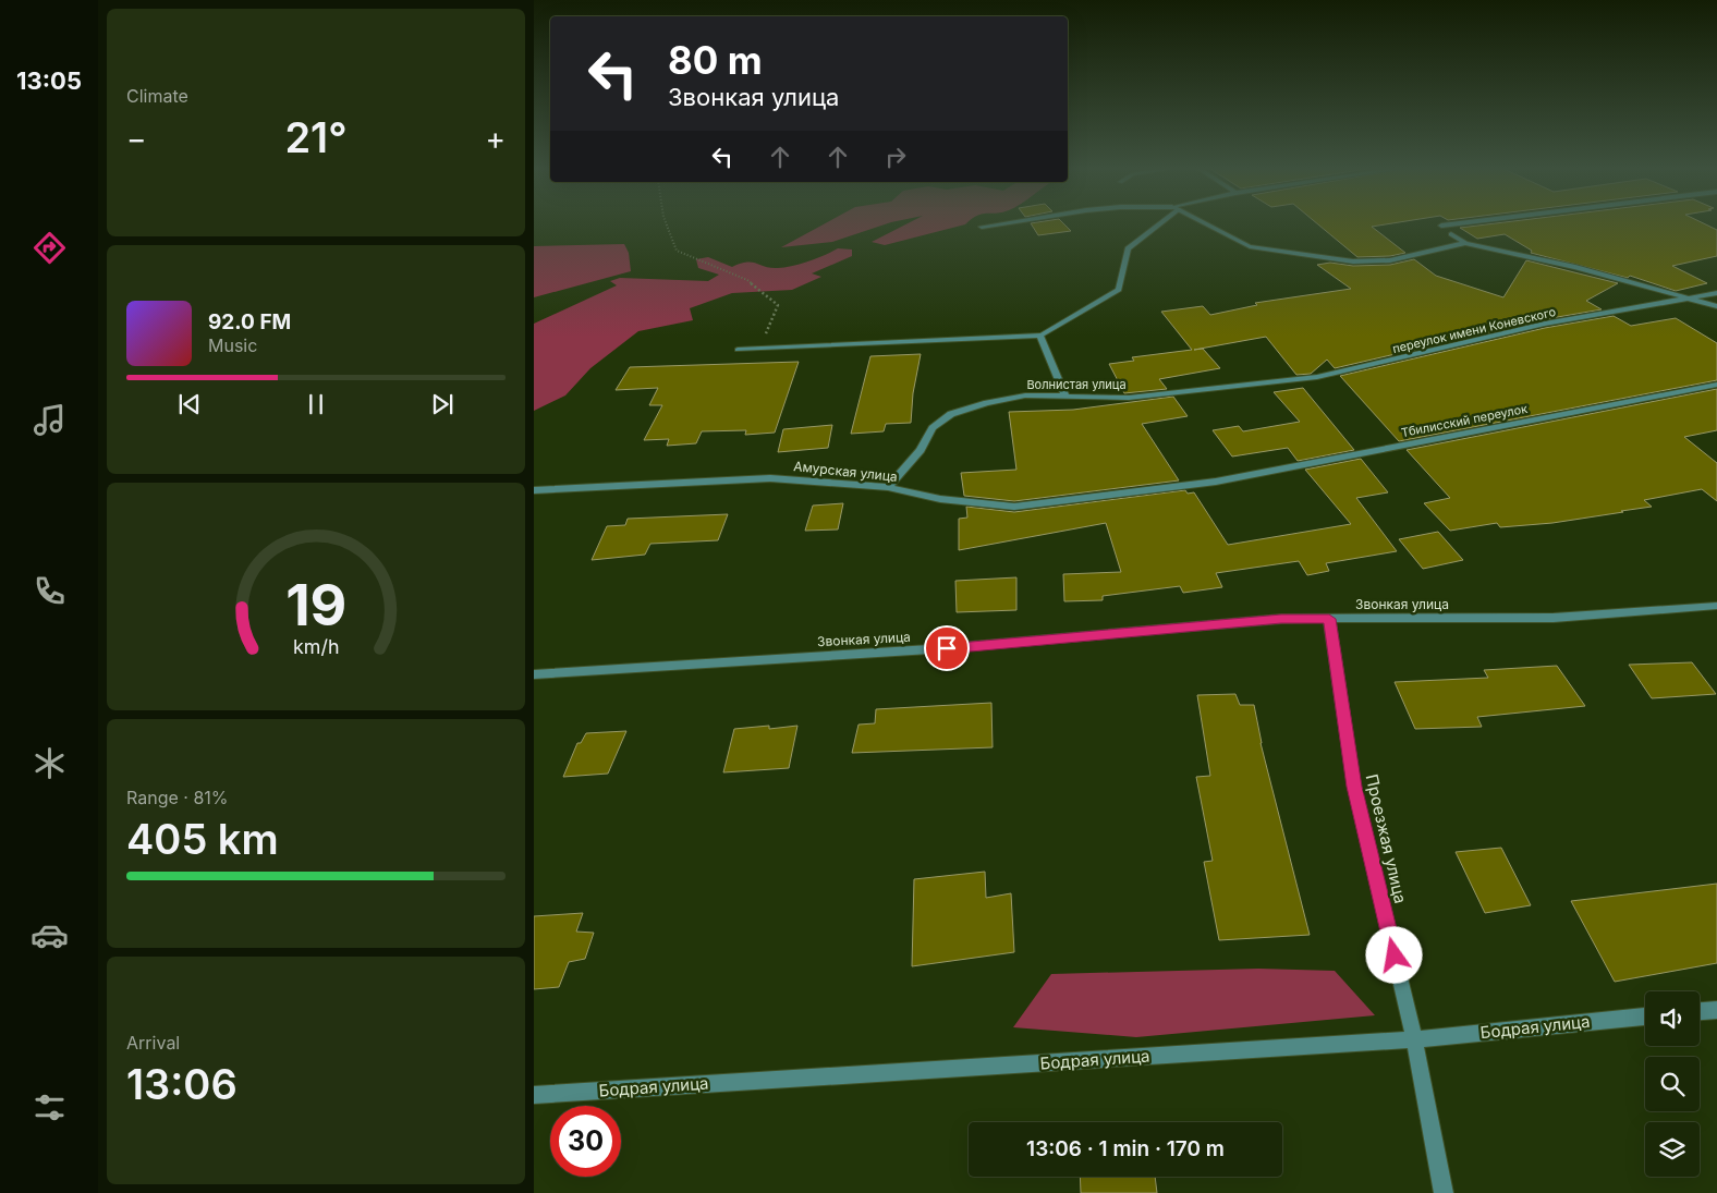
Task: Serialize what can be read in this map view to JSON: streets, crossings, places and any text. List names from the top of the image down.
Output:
{
  "streets": {
    "street": [
      "переулок имени Коневского",
      "Волнистая улица",
      "Тбилисский переулок",
      "Амурская улица",
      "Звонкая улица",
      "Проезжая улица",
      "Бодрая улица"
    ]
  },
  "crossings": [
    ["переулок имени Коневского", "Волнистая улица"],
    ["Волнистая улица", "Амурская улица"],
    ["Тбилисский переулок", "Амурская улица"],
    ["Звонкая улица", "Проезжая улица"],
    ["Проезжая улица", "Бодрая улица"]
  ],
  "page": {
    "tabs": "13:05",
    "tile": [
      "Climate",
      ["Range · 81%", "405 km"],
      ["Arrival", "13:06"]
    ],
    "turn": ["80 m", "Звонкая улица"],
    "heat": ["−", "21°", "+"],
    "song": ["92.0 FM", "Music"],
    "limit": "30",
    "trip": "13:06 · 1 min · 170 m",
    "gauge": ["19", "km/h"]
  }
}
